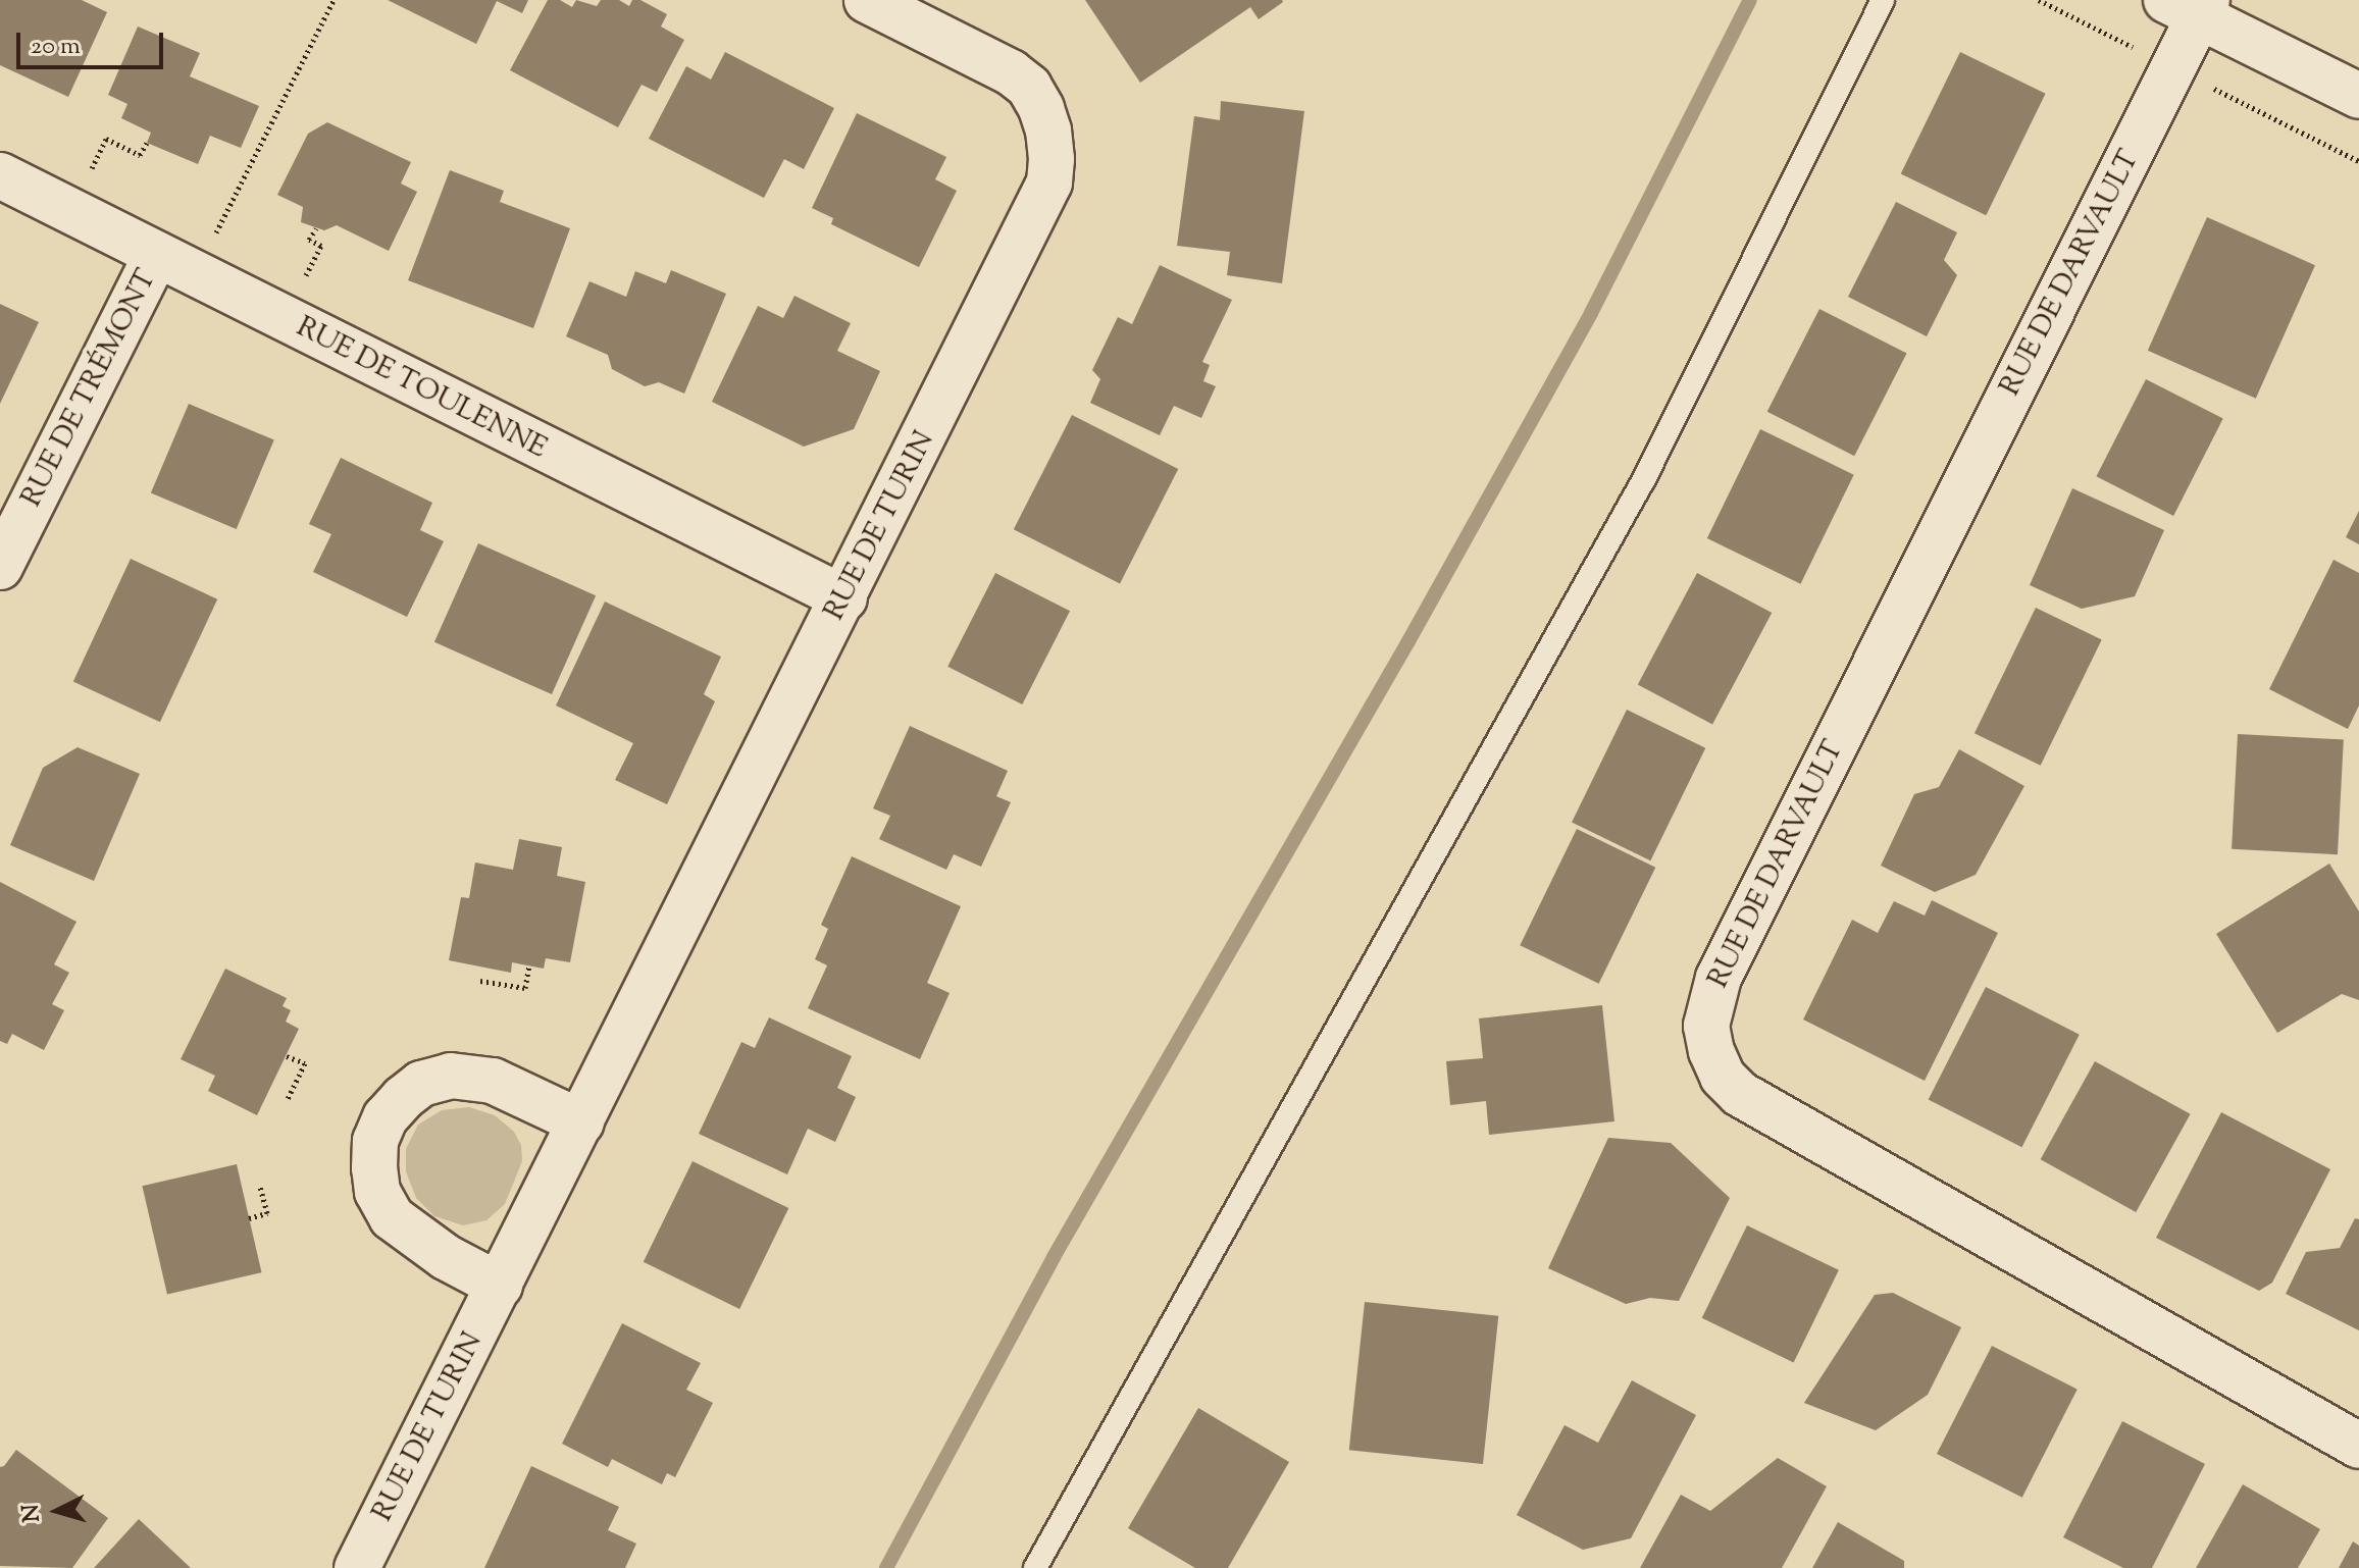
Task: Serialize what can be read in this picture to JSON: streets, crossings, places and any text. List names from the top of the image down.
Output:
{
  "streets": {
    "street": [
      "RUE DE DARVAULT",
      "RUE DE TRÉMONT",
      "RUE DE TOULENNE",
      "RUE DE TURIN"
    ]
  },
  "crossings": [
    ["RUE DE TRÉMONT", "RUE DE TOULENNE"],
    ["RUE DE TOULENNE", "RUE DE TURIN"]
  ],
  "scale_bar": "20 m",
  "north": "left"
}
